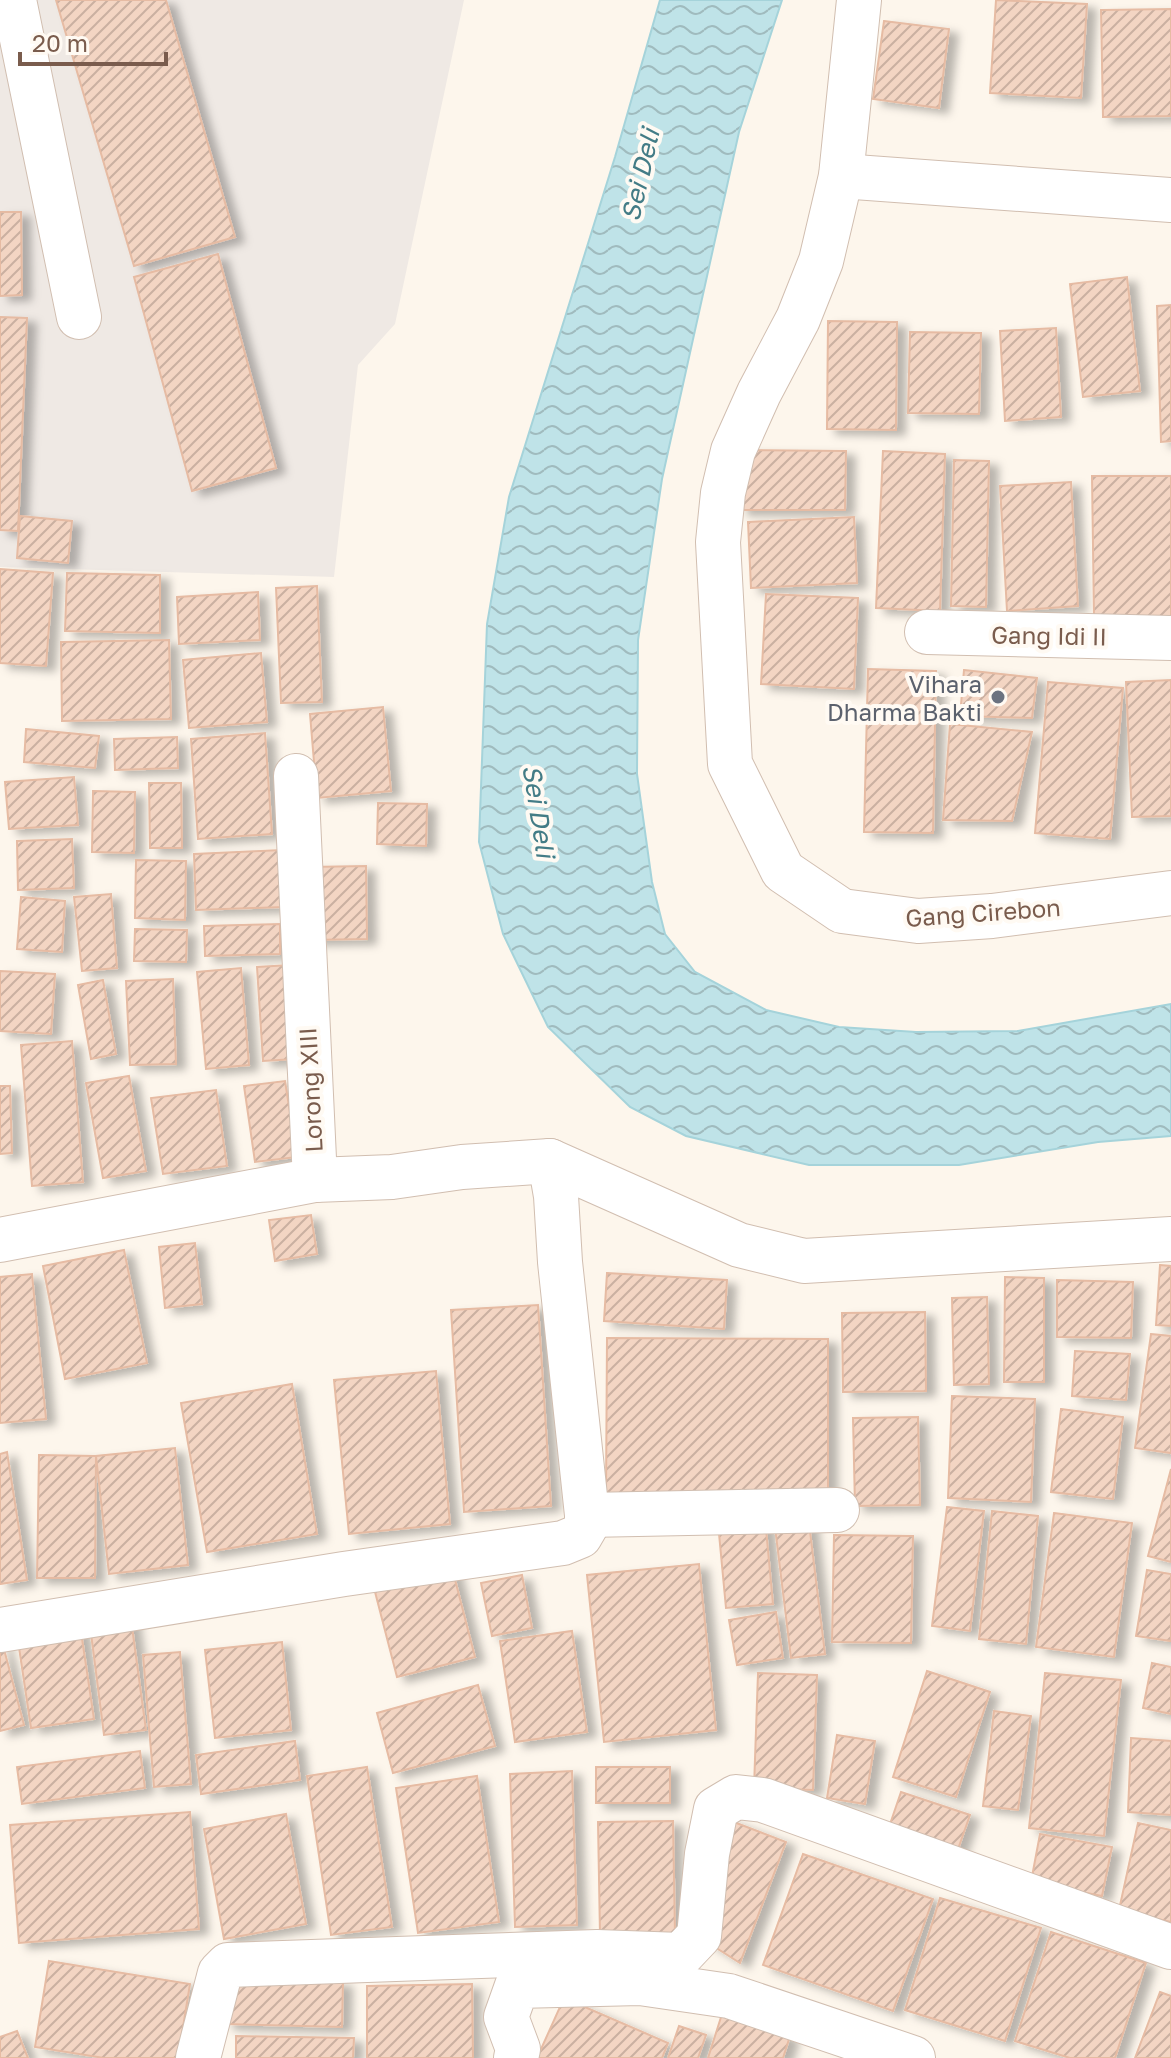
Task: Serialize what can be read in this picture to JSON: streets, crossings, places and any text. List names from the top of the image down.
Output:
{
  "streets": {
    "street": ["Gang Idi II", "Gang Cirebon", "Lorong XIII"]
  },
  "water": ["Sei Deli"],
  "places": ["Vihara Dharma Bakti"],
  "scale_bar": "20 m"
}
